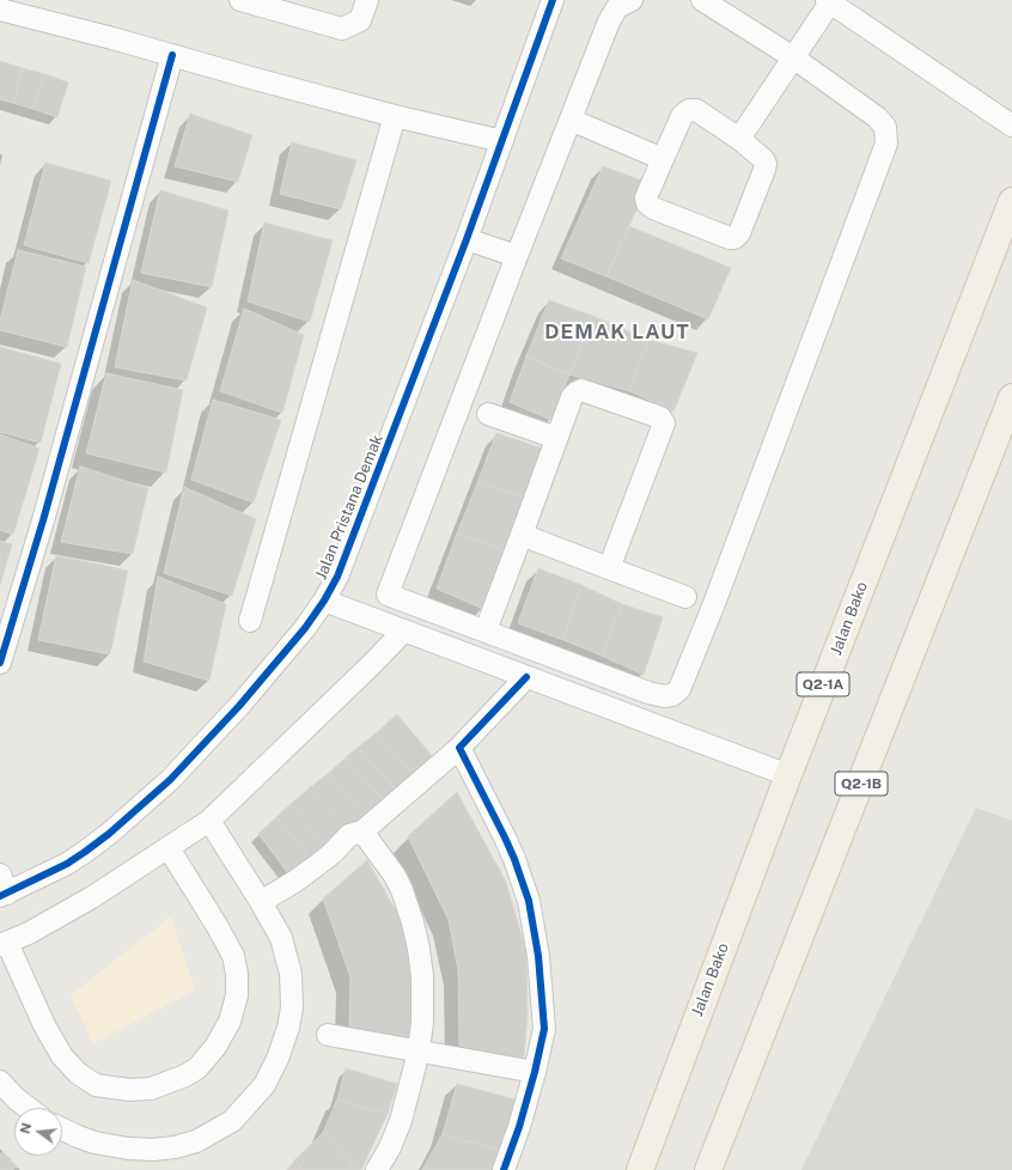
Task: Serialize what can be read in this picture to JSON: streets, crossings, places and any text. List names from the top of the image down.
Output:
{
  "streets": {
    "main road": ["Jalan Bako", "Q2-1A", "Q2-1B"],
    "street": ["Jalan Pristana Demak"]
  },
  "districts": ["DEMAK LAUT"],
  "north": "left"
}
